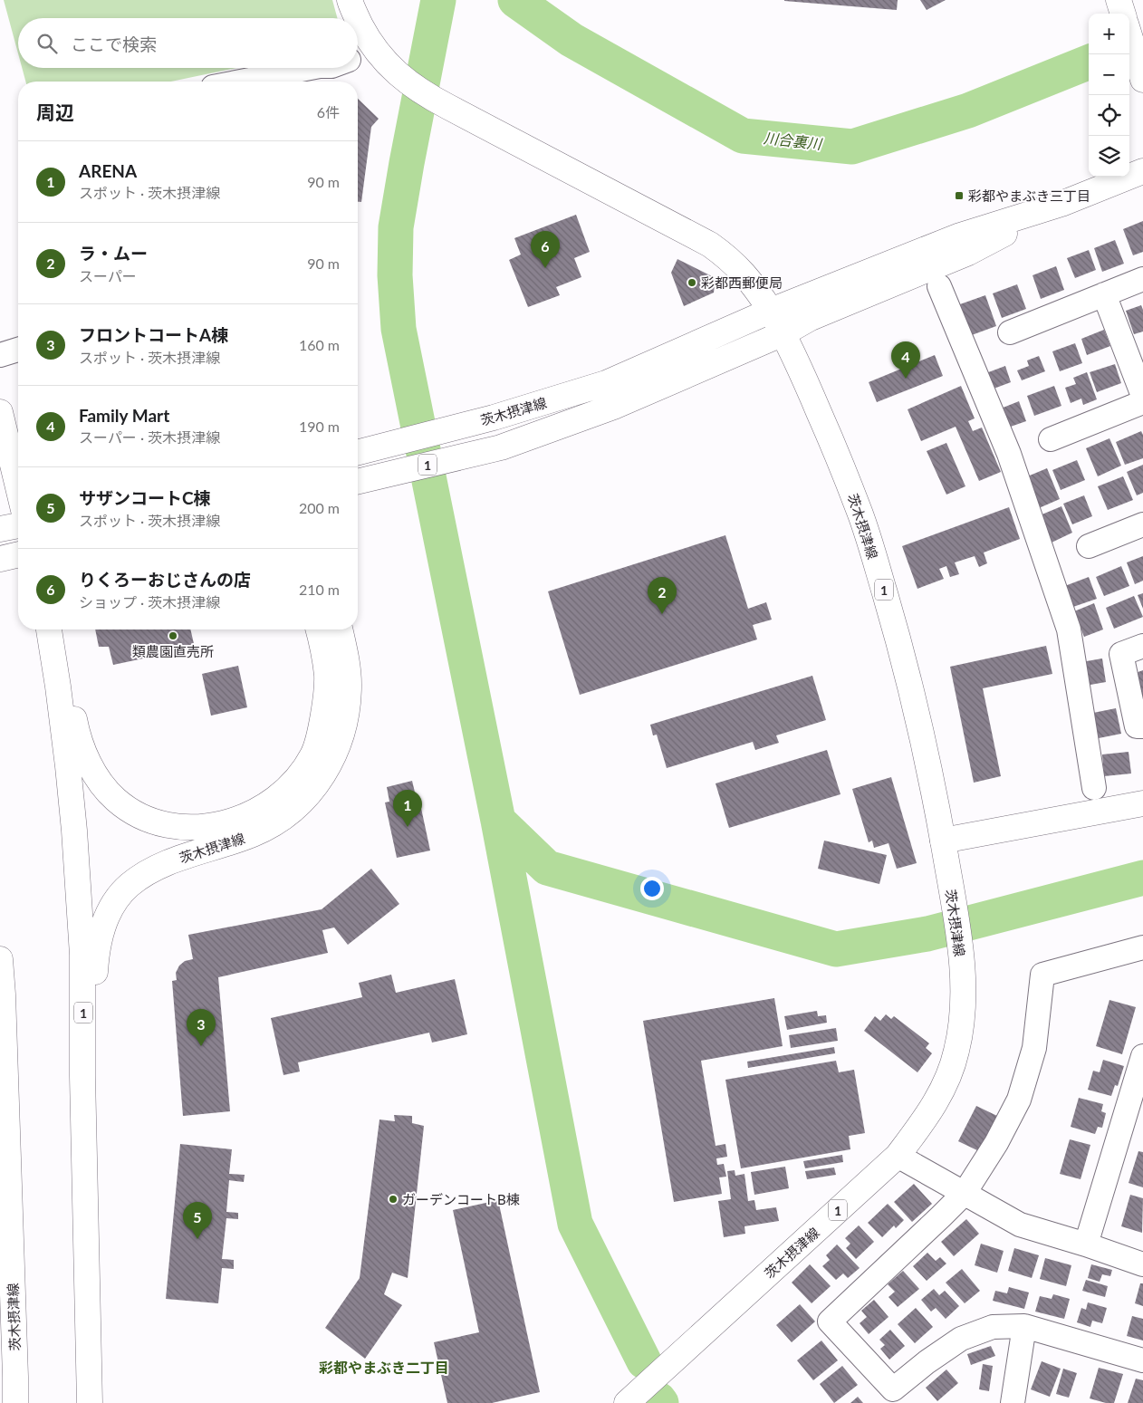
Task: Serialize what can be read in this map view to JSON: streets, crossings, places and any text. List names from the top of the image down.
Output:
{
  "streets": {
    "main road": ["茨木摂津線", "1"]
  },
  "districts": ["彩都やまぶき二丁目"],
  "water": ["川合裏川"],
  "places": {
    "transit": ["彩都やまぶき三丁目"],
    "other": ["彩都西郵便局", "類農園直売所", "ガーデンコートB棟"]
  },
  "page": {
    "map_buttons": ["+", "−"],
    "search": "ここで検索",
    "heading": ["周辺", "6件"],
    "list": [
      {
        "mark": "1",
        "name": "ARENA",
        "note": "スポット · 茨木摂津線",
        "value": "90 m"
      },
      {
        "mark": "2",
        "name": "ラ・ムー",
        "note": "スーパー",
        "value": "90 m"
      },
      {
        "mark": "3",
        "name": "フロントコートA棟",
        "note": "スポット · 茨木摂津線",
        "value": "160 m"
      },
      {
        "mark": "4",
        "name": "Family Mart",
        "note": "スーパー · 茨木摂津線",
        "value": "190 m"
      },
      {
        "mark": "5",
        "name": "サザンコートC棟",
        "note": "スポット · 茨木摂津線",
        "value": "200 m"
      },
      {
        "mark": "6",
        "name": "りくろーおじさんの店",
        "note": "ショップ · 茨木摂津線",
        "value": "210 m"
      }
    ],
    "pins": [
      "6",
      "4",
      "2",
      "1",
      "3",
      "5"
    ]
  }
}
